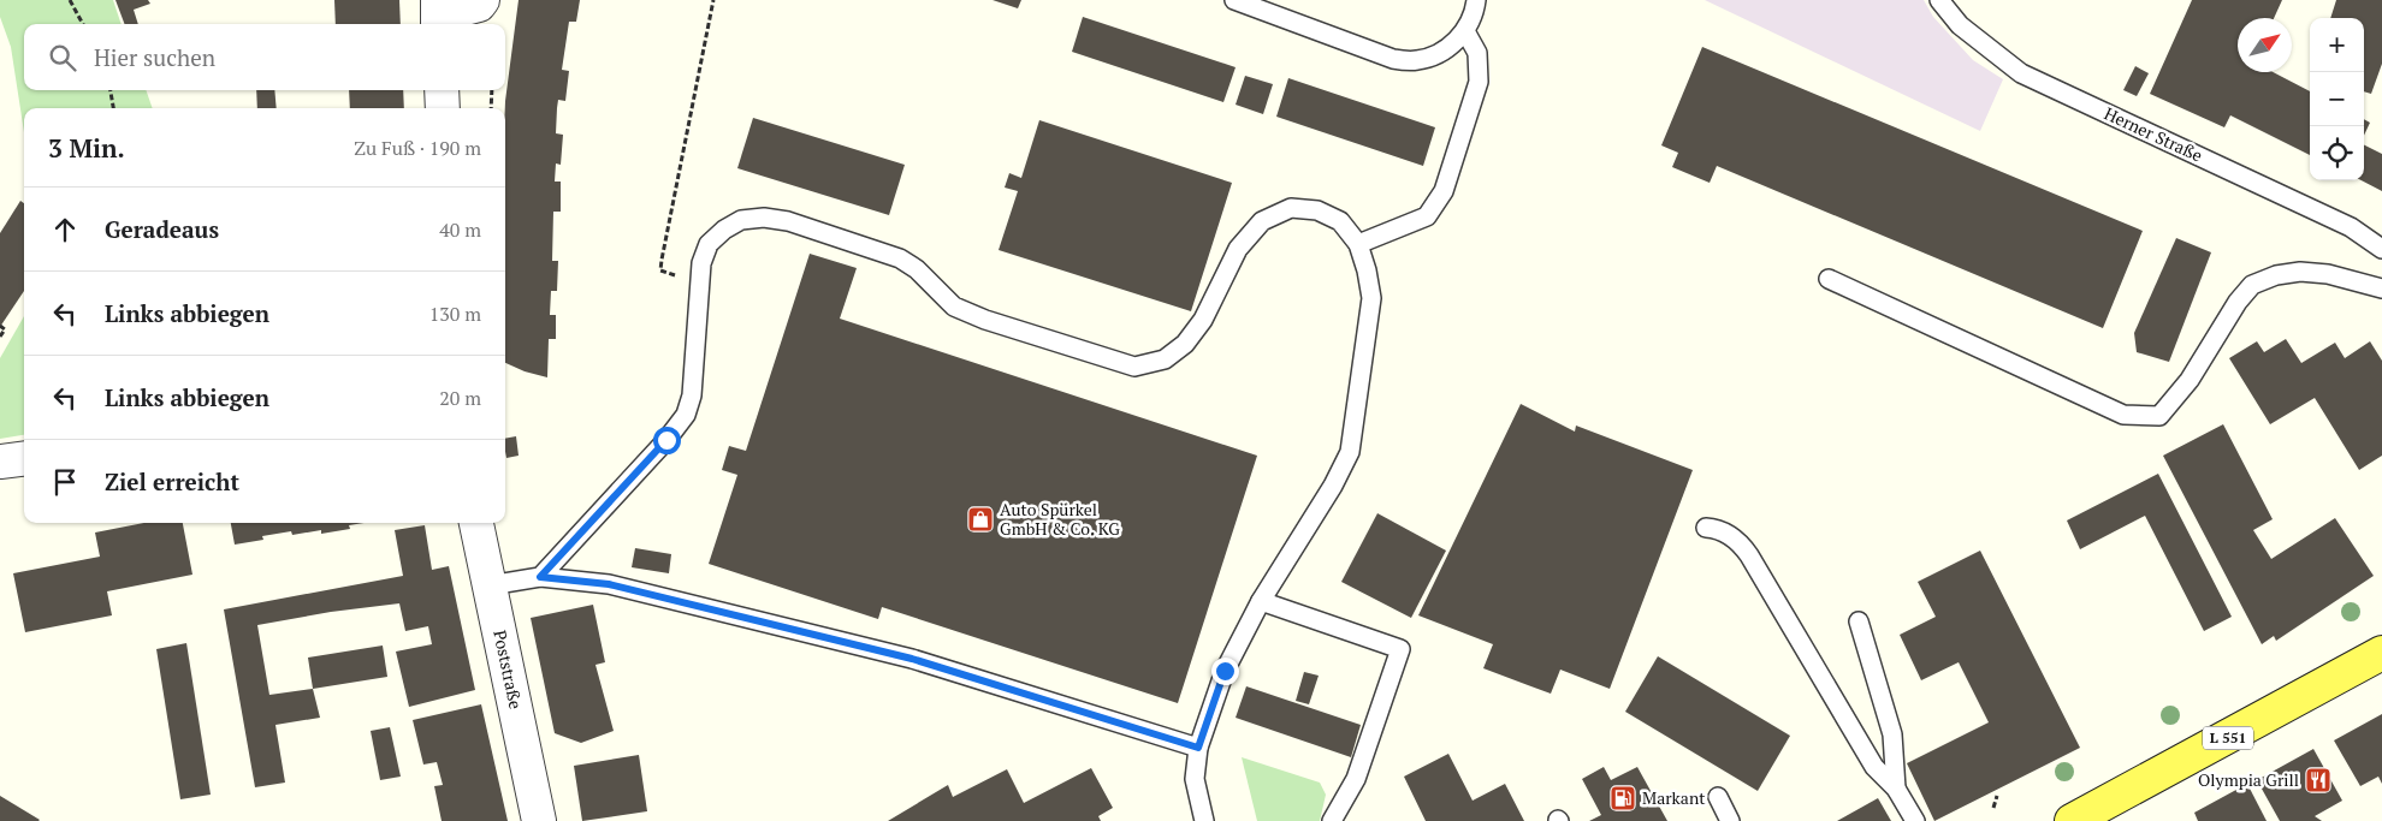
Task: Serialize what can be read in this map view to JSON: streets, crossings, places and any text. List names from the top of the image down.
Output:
{
  "streets": {
    "main road": ["L 551"],
    "street": ["Poststraße"],
    "lane": ["Herner Straße"]
  },
  "places": {
    "shop": ["Auto Spürkel GmbH & Co. KG"],
    "restaurant": ["Olympia Grill"],
    "fuel station": ["Markant"]
  },
  "north": "top right",
  "page": {
    "map_buttons": ["+", "−"],
    "search": "Hier suchen",
    "heading": ["3 Min.", "Zu Fuß · 190 m"],
    "list": [
      ["Geradeaus", "40 m"],
      ["Links abbiegen", "130 m"],
      ["Links abbiegen", "20 m"],
      "Ziel erreicht"
    ]
  }
}
